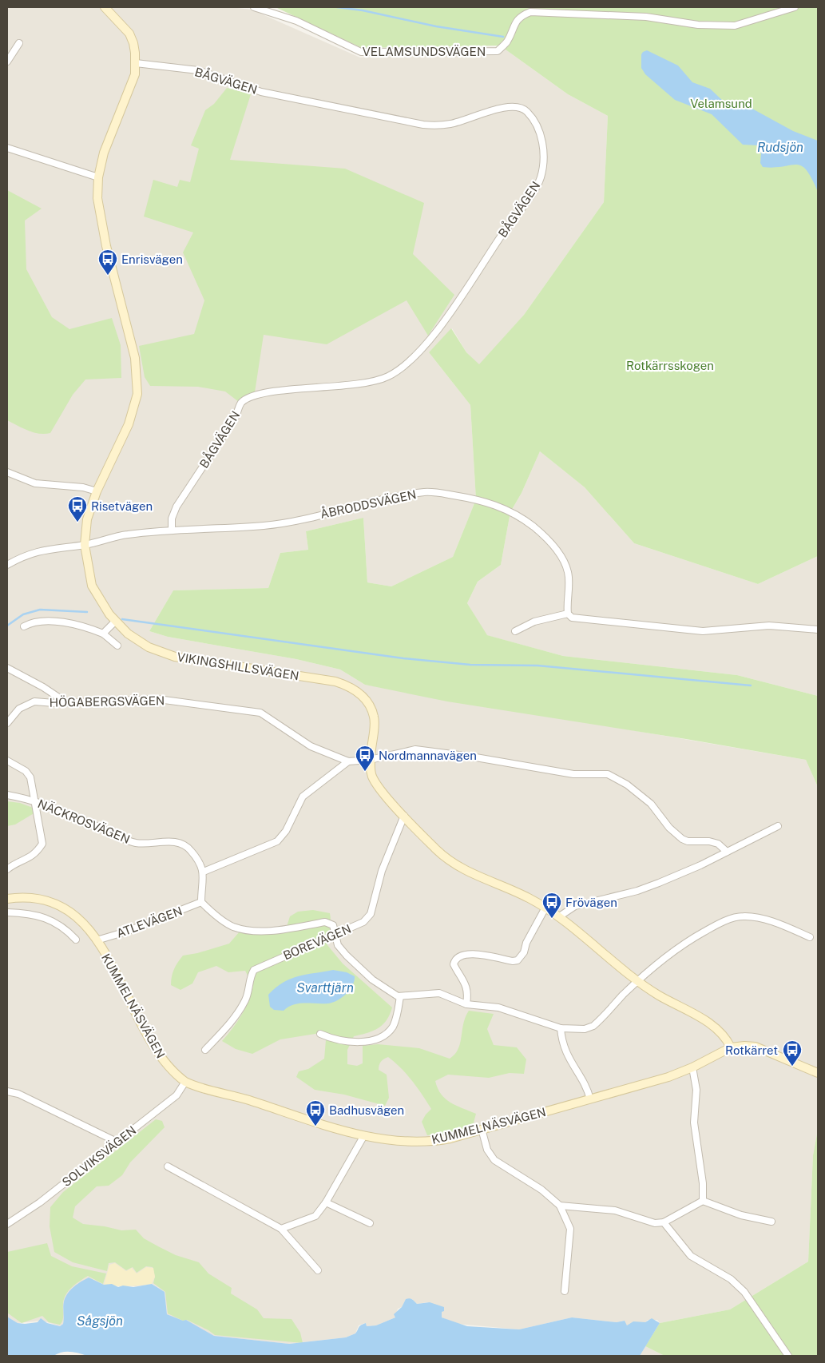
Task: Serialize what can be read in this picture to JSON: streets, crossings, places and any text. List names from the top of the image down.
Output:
{
  "streets": {
    "street": [
      "VELAMSUNDSVÄGEN",
      "BÅGVÄGEN",
      "ÅBRODDSVÄGEN",
      "VIKINGSHILLSVÄGEN",
      "HÖGABERGSVÄGEN",
      "NÄCKROSVÄGEN",
      "ATLEVÄGEN",
      "BOREVÄGEN",
      "KUMMELNÄSVÄGEN",
      "SOLVIKSVÄGEN"
    ]
  },
  "crossings": [
    ["BÅGVÄGEN", "ÅBRODDSVÄGEN"],
    ["BÅGVÄGEN", "VIKINGSHILLSVÄGEN"],
    ["ÅBRODDSVÄGEN", "VIKINGSHILLSVÄGEN"],
    ["VIKINGSHILLSVÄGEN", "HÖGABERGSVÄGEN"],
    ["VIKINGSHILLSVÄGEN", "BOREVÄGEN"],
    ["VIKINGSHILLSVÄGEN", "KUMMELNÄSVÄGEN"],
    ["ATLEVÄGEN", "KUMMELNÄSVÄGEN"],
    ["KUMMELNÄSVÄGEN", "SOLVIKSVÄGEN"]
  ],
  "water": ["Rudsjön", "Svarttjärn", "Sågsjön"],
  "parks": ["Velamsund", "Rotkärrsskogen"],
  "places": {
    "bus stop": [
      "Enrisvägen",
      "Risetvägen",
      "Nordmannavägen",
      "Frövägen",
      "Rotkärret",
      "Badhusvägen"
    ]
  }
}
